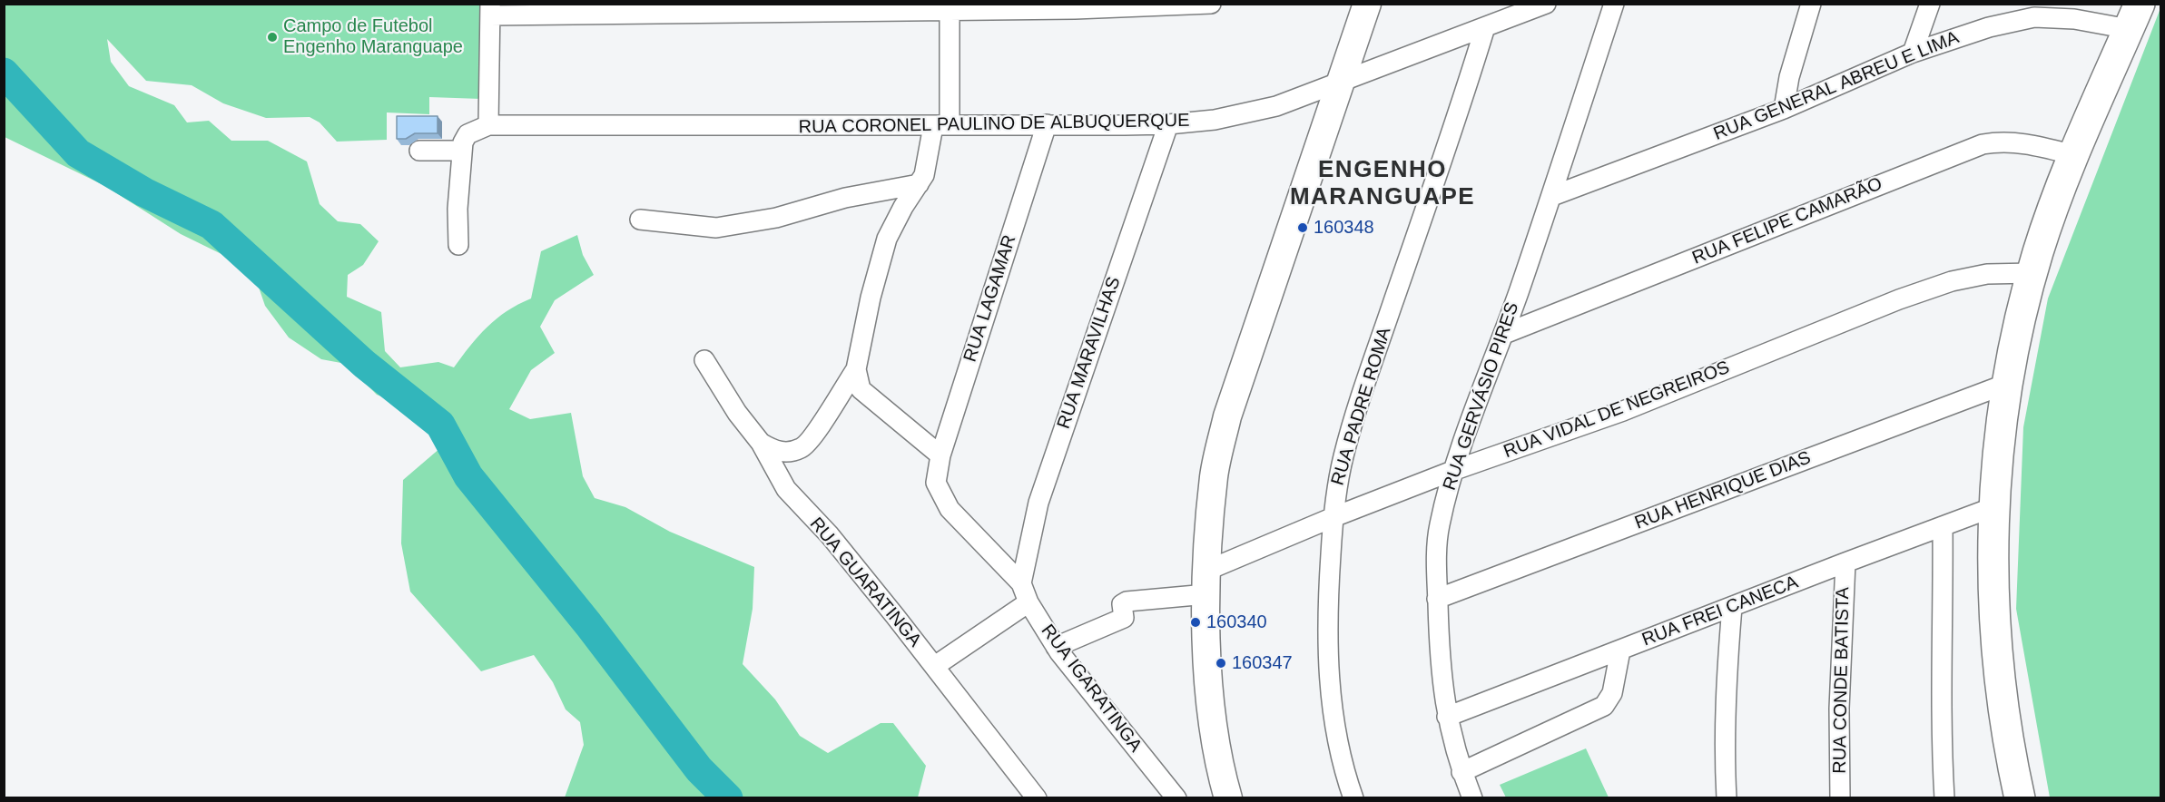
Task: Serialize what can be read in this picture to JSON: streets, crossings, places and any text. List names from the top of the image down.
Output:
{
  "streets": {
    "street": [
      "RUA GENERAL ABREU E LIMA",
      "RUA CORONEL PAULINO DE ALBUQUERQUE",
      "RUA FELIPE CAMARÃO",
      "RUA LAGAMAR",
      "RUA MARAVILHAS",
      "RUA GERVÁSIO PIRES",
      "RUA PADRE ROMA",
      "RUA VIDAL DE NEGREIROS",
      "RUA HENRIQUE DIAS",
      "RUA GUARATINGA",
      "RUA FREI CANECA",
      "RUA CONDE BATISTA",
      "RUA IGARATINGA"
    ]
  },
  "crossings": [
    ["RUA GENERAL ABREU E LIMA", "RUA GERVÁSIO PIRES"],
    ["RUA CORONEL PAULINO DE ALBUQUERQUE", "RUA LAGAMAR"],
    ["RUA CORONEL PAULINO DE ALBUQUERQUE", "RUA MARAVILHAS"],
    ["RUA CORONEL PAULINO DE ALBUQUERQUE", "RUA PADRE ROMA"],
    ["RUA FELIPE CAMARÃO", "RUA GERVÁSIO PIRES"],
    ["RUA LAGAMAR", "RUA IGARATINGA"],
    ["RUA MARAVILHAS", "RUA IGARATINGA"],
    ["RUA GERVÁSIO PIRES", "RUA VIDAL DE NEGREIROS"],
    ["RUA GERVÁSIO PIRES", "RUA HENRIQUE DIAS"],
    ["RUA GERVÁSIO PIRES", "RUA FREI CANECA"],
    ["RUA PADRE ROMA", "RUA VIDAL DE NEGREIROS"],
    ["RUA VIDAL DE NEGREIROS", "RUA IGARATINGA"],
    ["RUA FREI CANECA", "RUA CONDE BATISTA"]
  ],
  "districts": ["ENGENHO MARANGUAPE"],
  "places": [
    "Campo de Futebol Engenho Maranguape",
    "160348",
    "160340",
    "160347"
  ]
}
